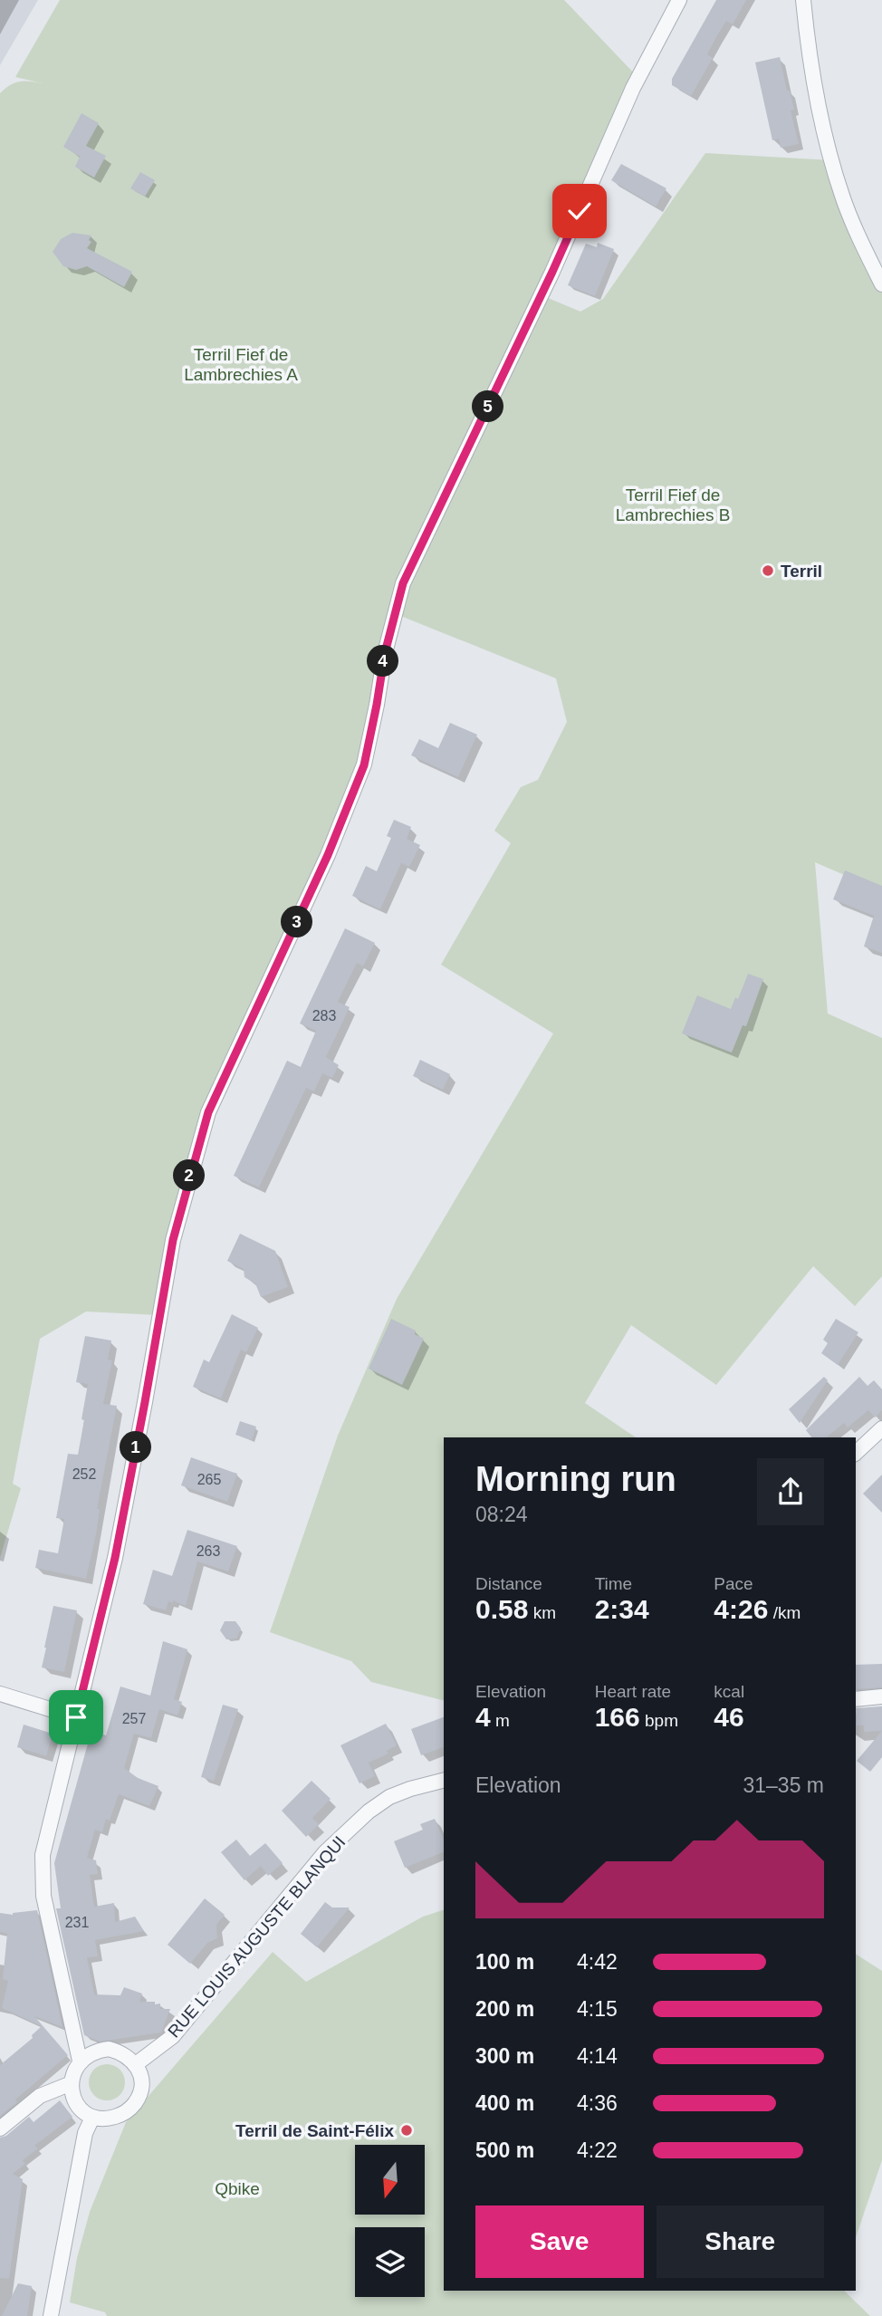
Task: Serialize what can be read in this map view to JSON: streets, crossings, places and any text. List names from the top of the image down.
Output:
{
  "streets": {
    "street": ["RUE LOUIS AUGUSTE BLANQUI"]
  },
  "parks": ["Terril Fief de Lambrechies A", "Terril Fief de Lambrechies B", "Qbike"],
  "places": ["Terril", "Terril de Saint-Félix"],
  "house_numbers": [
    "283",
    "252",
    "265",
    "263",
    "257",
    "231"
  ],
  "north": "bottom",
  "page": {
    "pins": [
      "5",
      "4",
      "3",
      "2",
      "1"
    ],
    "heading": ["Morning run", "08:24"],
    "stats": [
      ["Distance", "0.58 km"],
      ["Time", "2:34"],
      ["Pace", "4:26 /km"],
      ["Elevation", "4 m"],
      ["Heart rate", "166 bpm"],
      ["kcal", "46"]
    ],
    "chart": ["Elevation", "31–35 m"],
    "list": [
      {
        "name": "100 m",
        "note": "4:42"
      },
      {
        "name": "200 m",
        "note": "4:15"
      },
      {
        "name": "300 m",
        "note": "4:14"
      },
      {
        "name": "400 m",
        "note": "4:36"
      },
      {
        "name": "500 m",
        "note": "4:22"
      }
    ],
    "buttons": ["Save", "Share"]
  }
}
